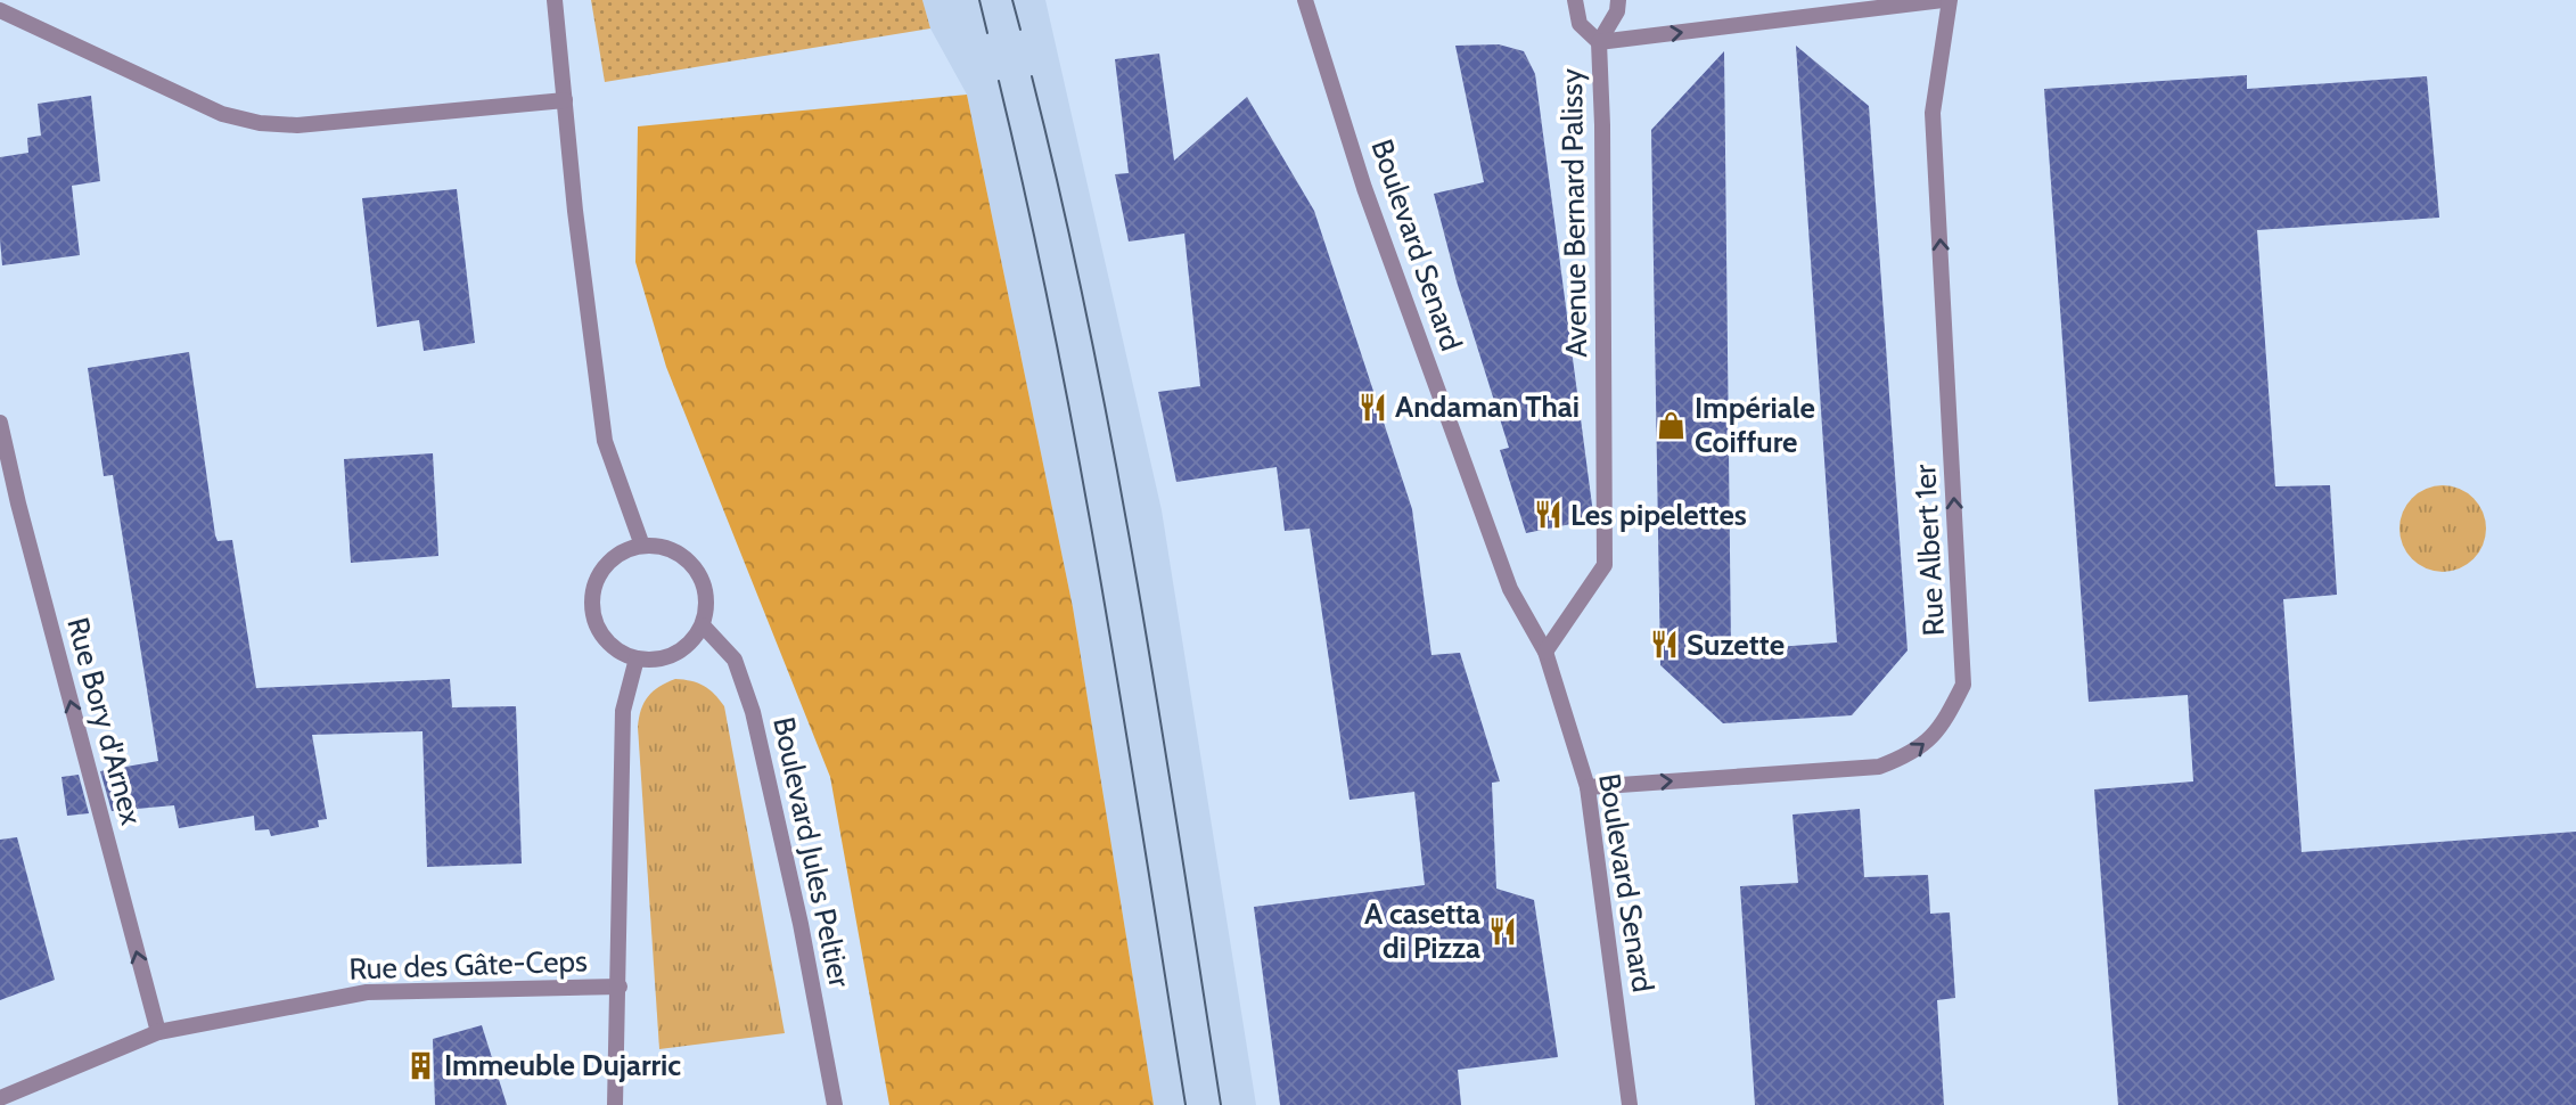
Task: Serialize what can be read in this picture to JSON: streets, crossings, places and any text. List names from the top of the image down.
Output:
{
  "streets": {
    "street": [
      "Avenue Bernard Palissy",
      "Boulevard Senard",
      "Rue Albert 1er",
      "Rue Bory d'Arnex",
      "Boulevard Jules Peltier",
      "Rue des Gâte-Ceps"
    ]
  },
  "crossings": [
    ["Avenue Bernard Palissy", "Boulevard Senard"],
    ["Boulevard Senard", "Rue Albert 1er"],
    ["Rue Bory d'Arnex", "Rue des Gâte-Ceps"]
  ],
  "one_way": ["Rue Bory d'Arnex"],
  "places": {
    "restaurant": [
      "Andaman Thai",
      "Les pipelettes",
      "Suzette",
      "A casetta di Pizza"
    ],
    "shop": ["Impériale Coiffure"],
    "building": ["Immeuble Dujarric"]
  }
}
